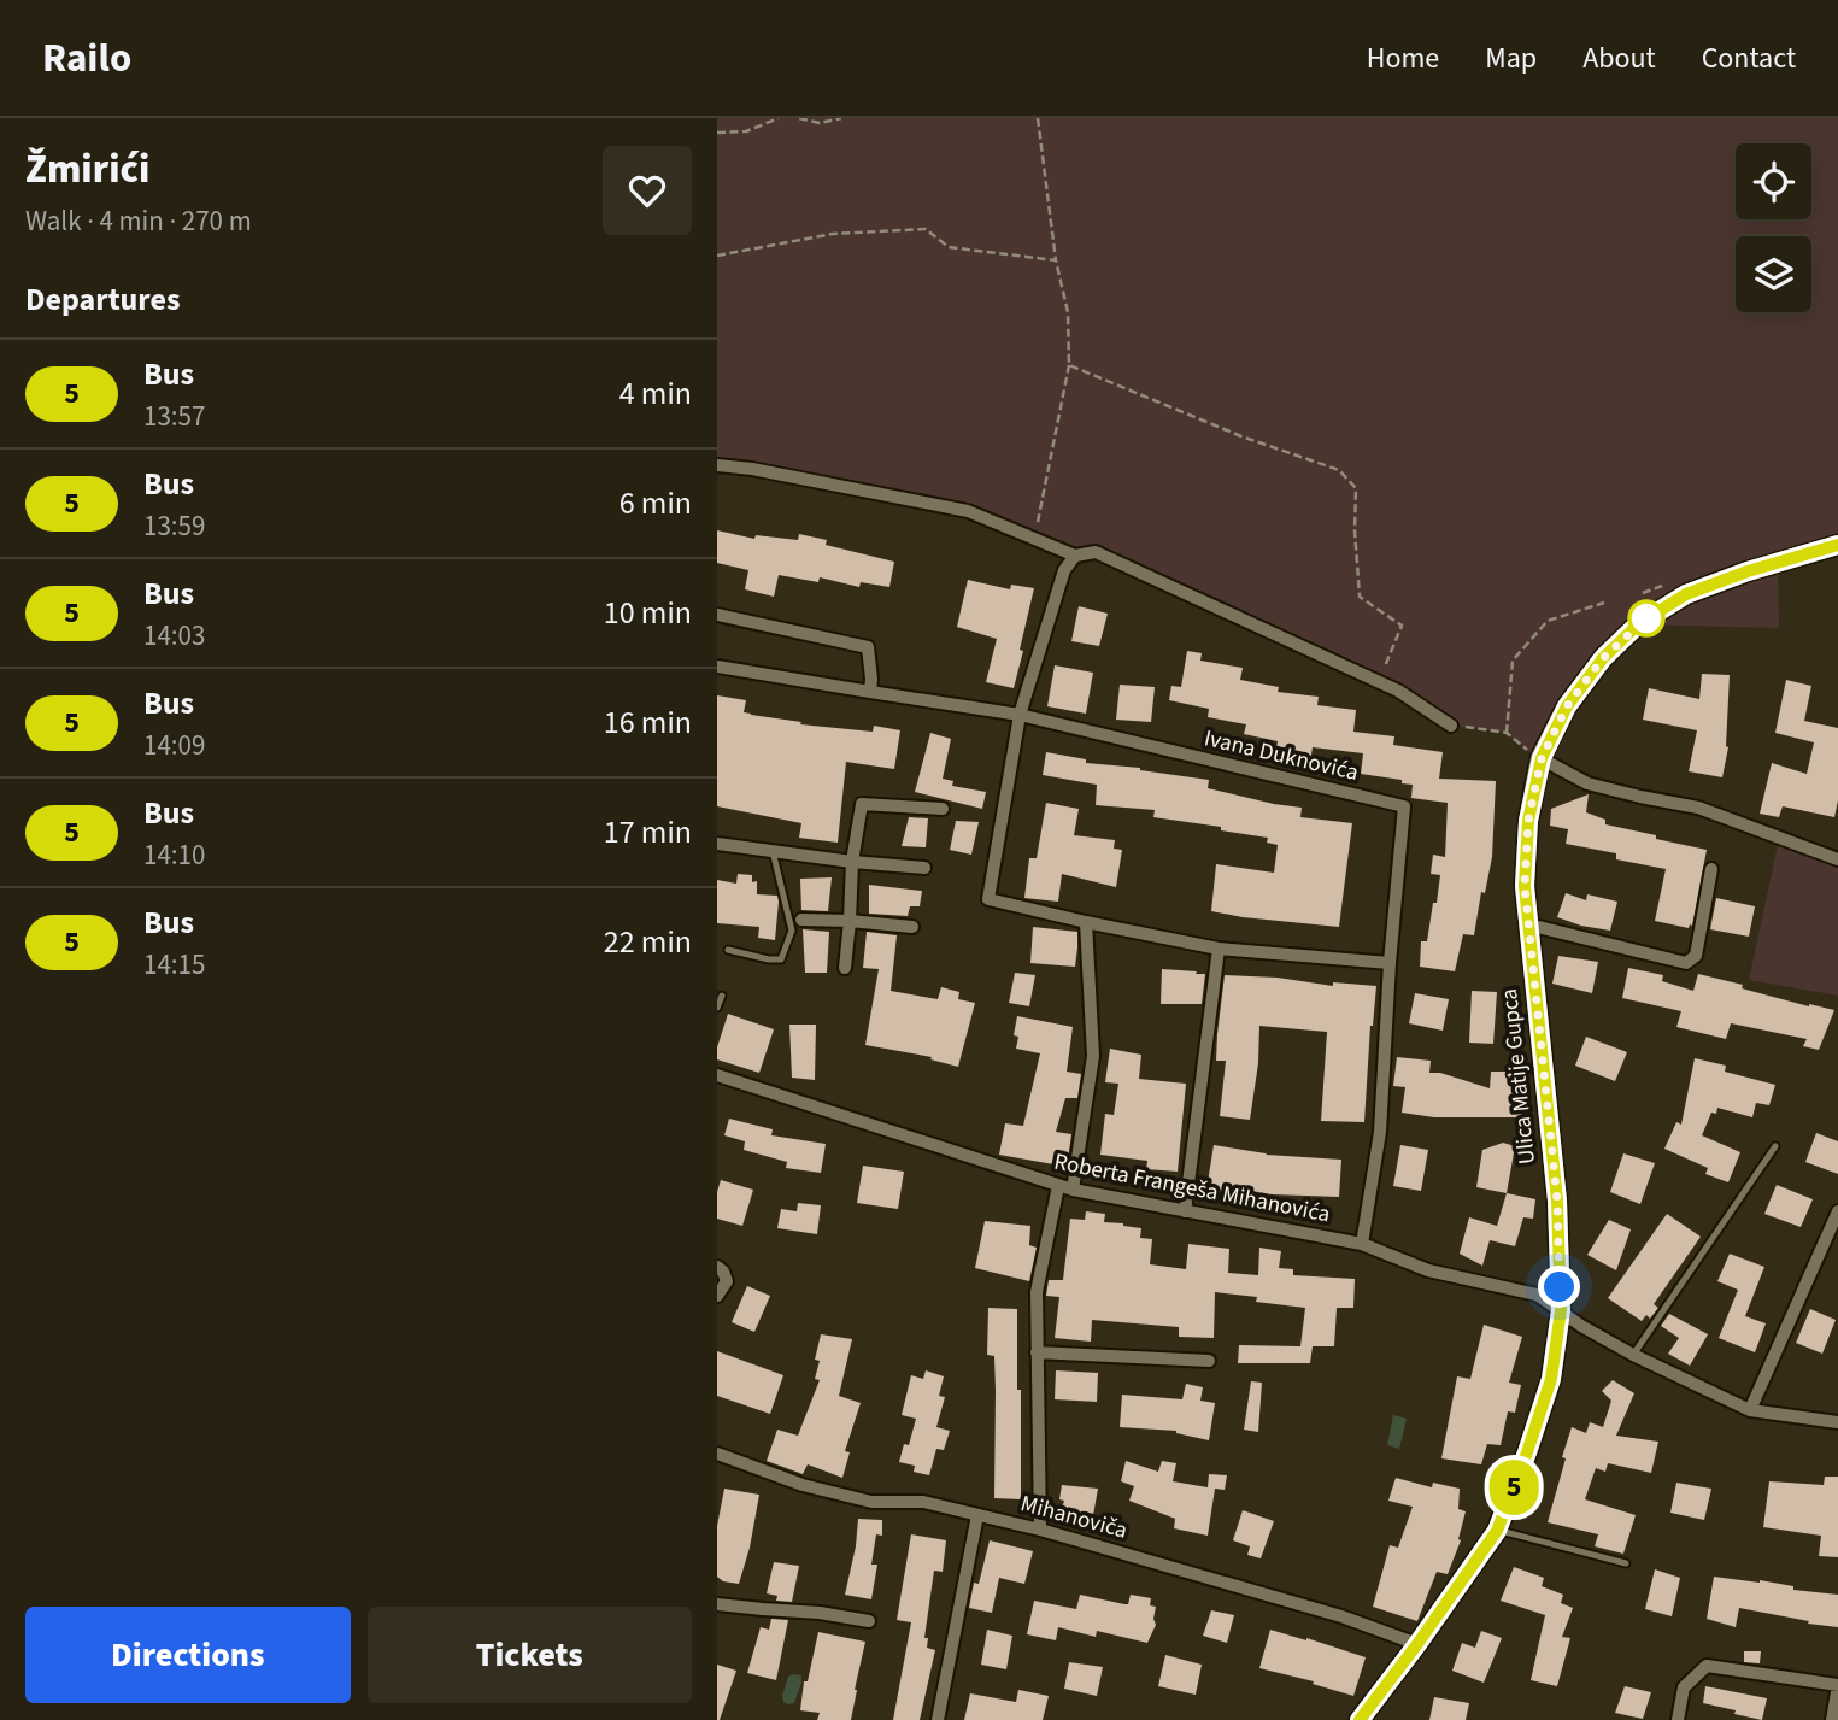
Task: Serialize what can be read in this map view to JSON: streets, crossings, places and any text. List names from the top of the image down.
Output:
{
  "streets": {
    "street": [
      "Ivana Duknovića",
      "Ulica Matije Gupca",
      "Roberta Frangeša Mihanovića",
      "Mihanoviča"
    ]
  },
  "crossings": [
    ["Ivana Duknovića", "Roberta Frangeša Mihanovića"],
    ["Ulica Matije Gupca", "Roberta Frangeša Mihanovića"],
    ["Ulica Matije Gupca", "Mihanoviča"]
  ],
  "lines": ["bus line 5"],
  "page": {
    "header": "Railo",
    "nav": [
      "Home",
      "Map",
      "About",
      "Contact"
    ],
    "heading": [
      ["Žmirići", "Walk · 4 min · 270 m"],
      "Departures"
    ],
    "on_map": "5",
    "list": [
      {
        "mark": "5",
        "name": "Bus",
        "note": "13:57",
        "value": "4 min"
      },
      {
        "mark": "5",
        "name": "Bus",
        "note": "13:59",
        "value": "6 min"
      },
      {
        "mark": "5",
        "name": "Bus",
        "note": "14:03",
        "value": "10 min"
      },
      {
        "mark": "5",
        "name": "Bus",
        "note": "14:09",
        "value": "16 min"
      },
      {
        "mark": "5",
        "name": "Bus",
        "note": "14:10",
        "value": "17 min"
      },
      {
        "mark": "5",
        "name": "Bus",
        "note": "14:15",
        "value": "22 min"
      }
    ],
    "buttons": ["Directions", "Tickets"]
  }
}
